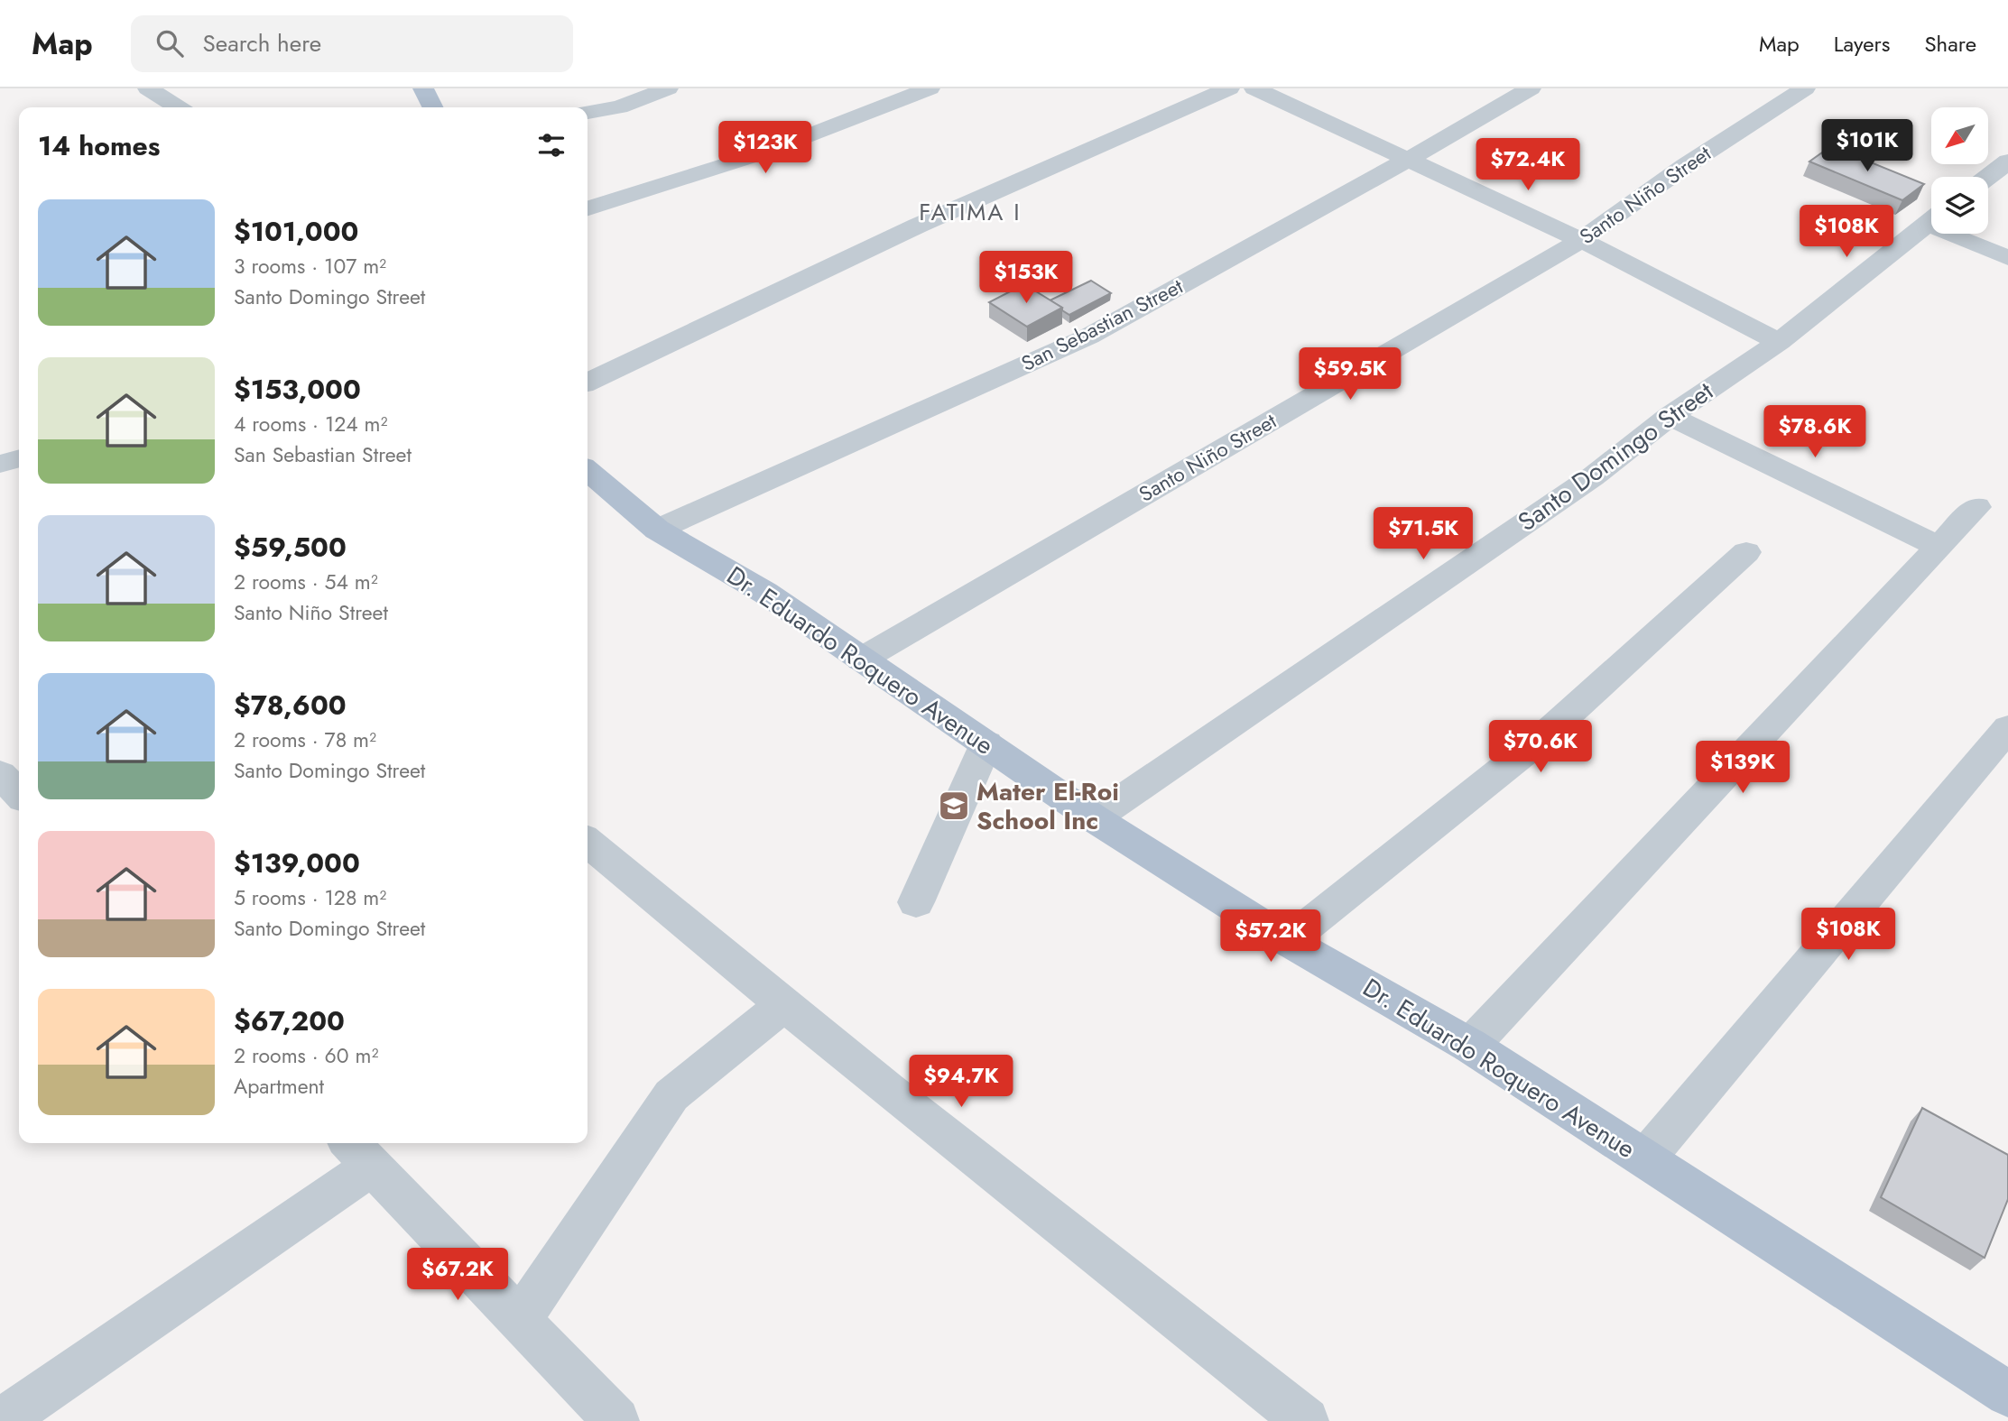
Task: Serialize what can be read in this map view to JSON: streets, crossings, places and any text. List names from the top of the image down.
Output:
{
  "streets": {
    "main road": ["Dr. Eduardo Roquero Avenue"],
    "street": ["Santo Niño Street", "San Sebastian Street", "Santo Domingo Street"]
  },
  "crossings": [
    ["Santo Niño Street", "Dr. Eduardo Roquero Avenue"],
    ["San Sebastian Street", "Dr. Eduardo Roquero Avenue"],
    ["Santo Domingo Street", "Dr. Eduardo Roquero Avenue"]
  ],
  "districts": ["FATIMA I"],
  "places": {
    "school or university": ["Mater El-Roi School Inc"]
  },
  "north": "bottom left",
  "page": {
    "header": "Map",
    "search": "Search here",
    "nav": ["Map", "Layers", "Share"],
    "heading": "14 homes",
    "price": [
      "$101K",
      "$123K",
      "$72.4K",
      "$108K",
      "$153K",
      "$59.5K",
      "$78.6K",
      "$71.5K",
      "$70.6K",
      "$139K",
      "$108K",
      "$57.2K",
      "$94.7K",
      "$67.2K"
    ],
    "list": [
      {
        "name": "$101,000",
        "note": "3 rooms · 107 m² · Santo Domingo Street"
      },
      {
        "name": "$153,000",
        "note": "4 rooms · 124 m² · San Sebastian Street"
      },
      {
        "name": "$59,500",
        "note": "2 rooms · 54 m² · Santo Niño Street"
      },
      {
        "name": "$78,600",
        "note": "2 rooms · 78 m² · Santo Domingo Street"
      },
      {
        "name": "$139,000",
        "note": "5 rooms · 128 m² · Santo Domingo Street"
      },
      {
        "name": "$67,200",
        "note": "2 rooms · 60 m² · Apartment"
      }
    ]
  }
}
